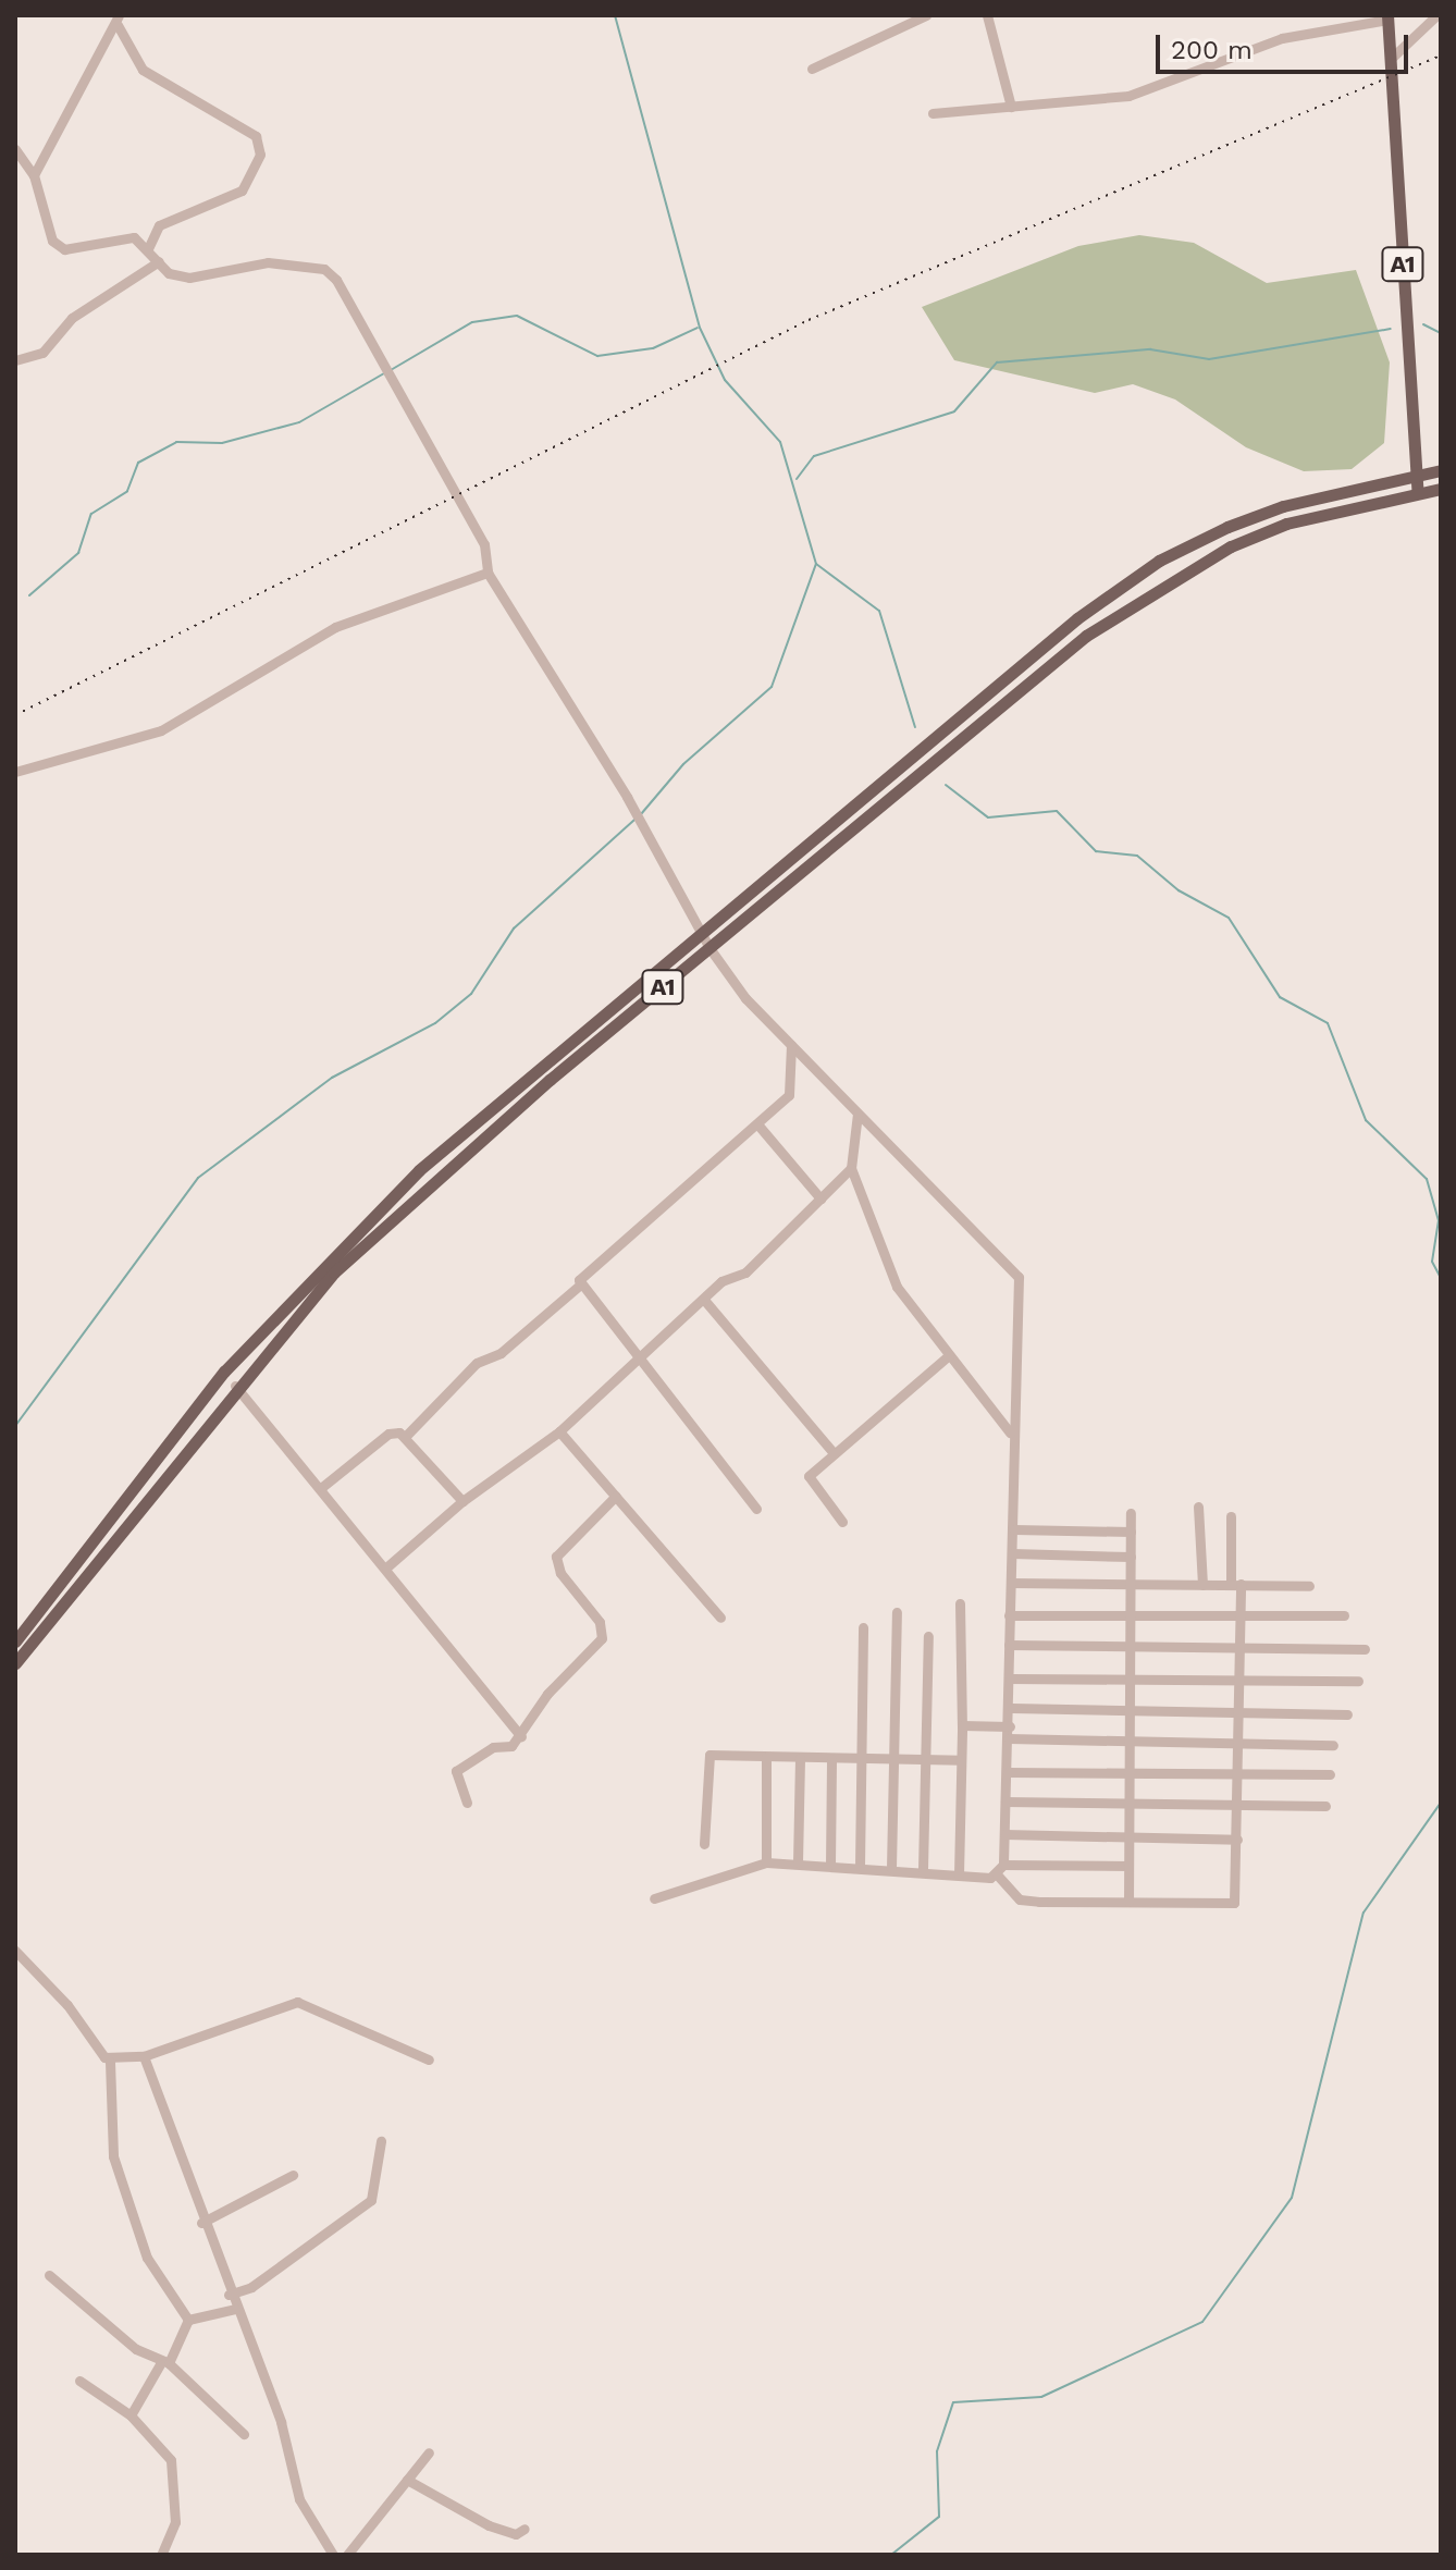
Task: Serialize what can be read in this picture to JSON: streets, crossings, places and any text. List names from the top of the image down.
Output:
{
  "streets": {
    "main road": ["A1"]
  },
  "scale_bar": "200 m"
}
